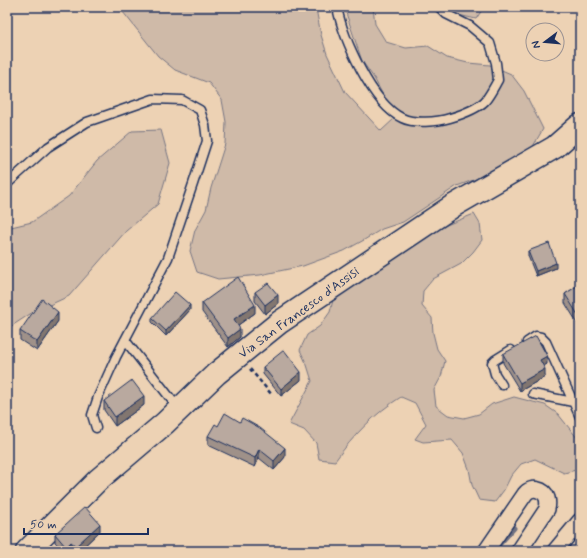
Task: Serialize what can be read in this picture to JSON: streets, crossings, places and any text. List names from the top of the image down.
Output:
{
  "streets": {
    "main road": ["Via San Francesco d'Assisi"]
  },
  "scale_bar": "50 m",
  "north": "left"
}
